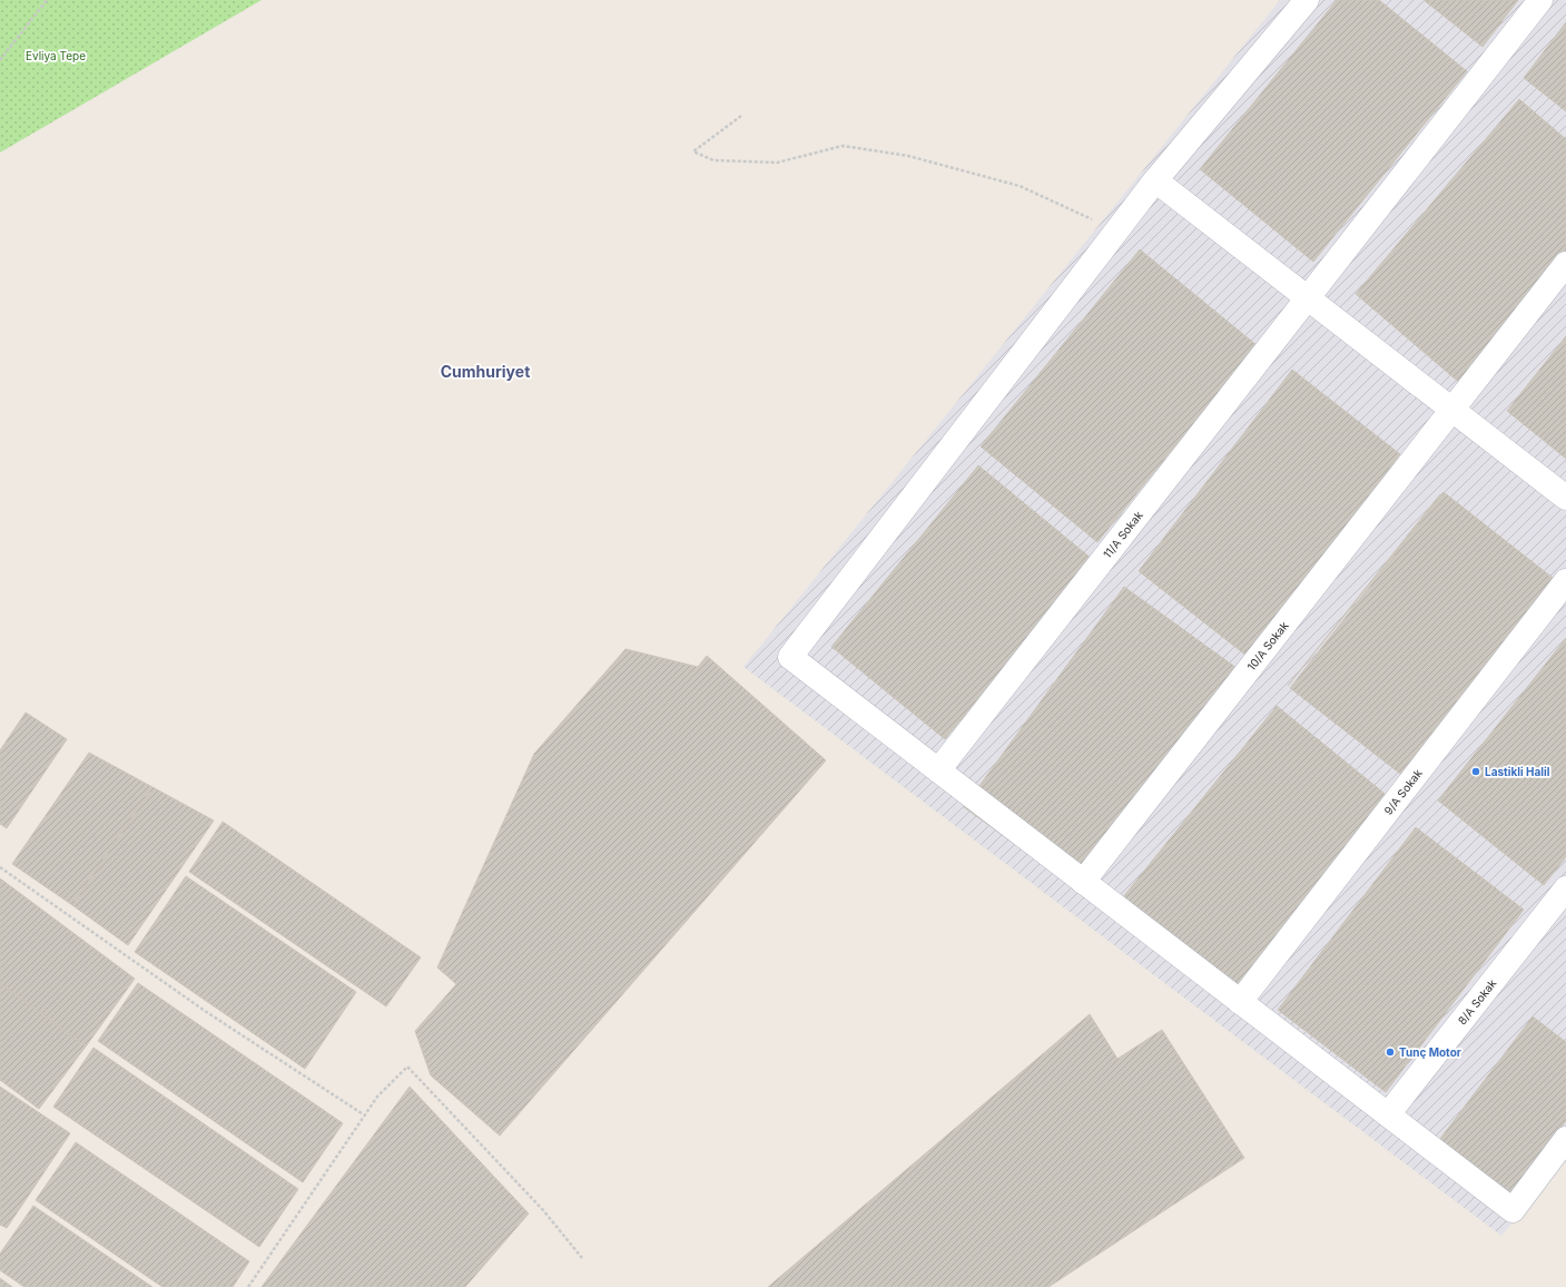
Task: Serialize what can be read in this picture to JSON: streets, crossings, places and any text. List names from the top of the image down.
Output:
{
  "streets": {
    "street": [
      "11/A Sokak",
      "10/A Sokak",
      "9/A Sokak",
      "8/A Sokak"
    ]
  },
  "districts": ["Cumhuriyet"],
  "parks": ["Evliya Tepe"],
  "places": ["Lastikli Halil", "Tunç Motor"]
}
